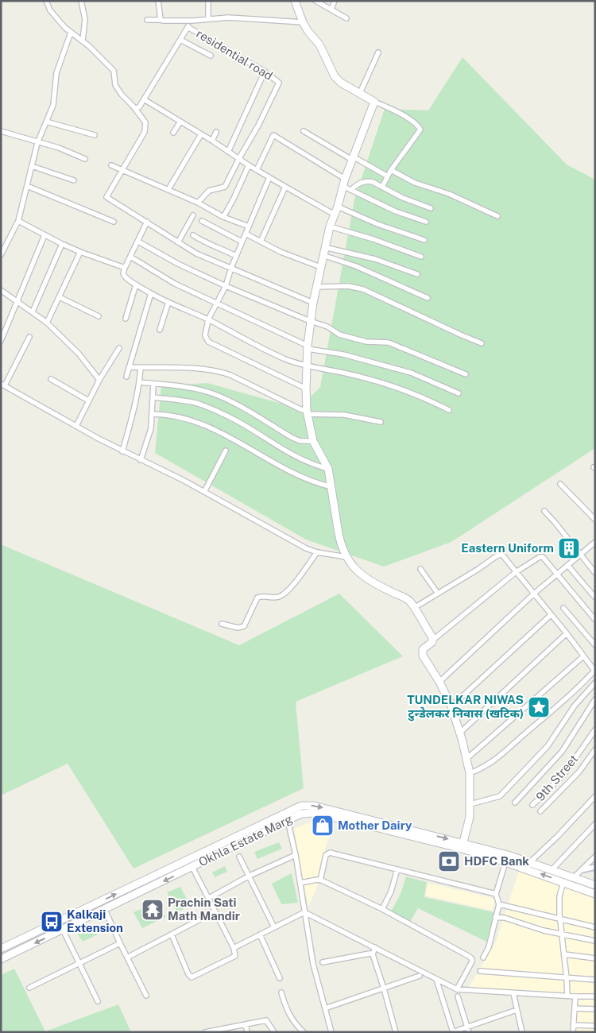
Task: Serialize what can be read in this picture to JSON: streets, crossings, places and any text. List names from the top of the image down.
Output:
{
  "streets": {
    "main road": ["Okhla Estate Marg"],
    "street": ["residential road", "9th Street"]
  },
  "places": {
    "building": ["Eastern Uniform"],
    "place": ["TUNDELKAR NIWAS टुन्डेलकर निवास (खटिक)"],
    "shop": ["Mother Dairy"],
    "bank": ["HDFC Bank"],
    "temple": ["Prachin Sati Math Mandir"],
    "bus stop": ["Kalkaji Extension"]
  }
}
